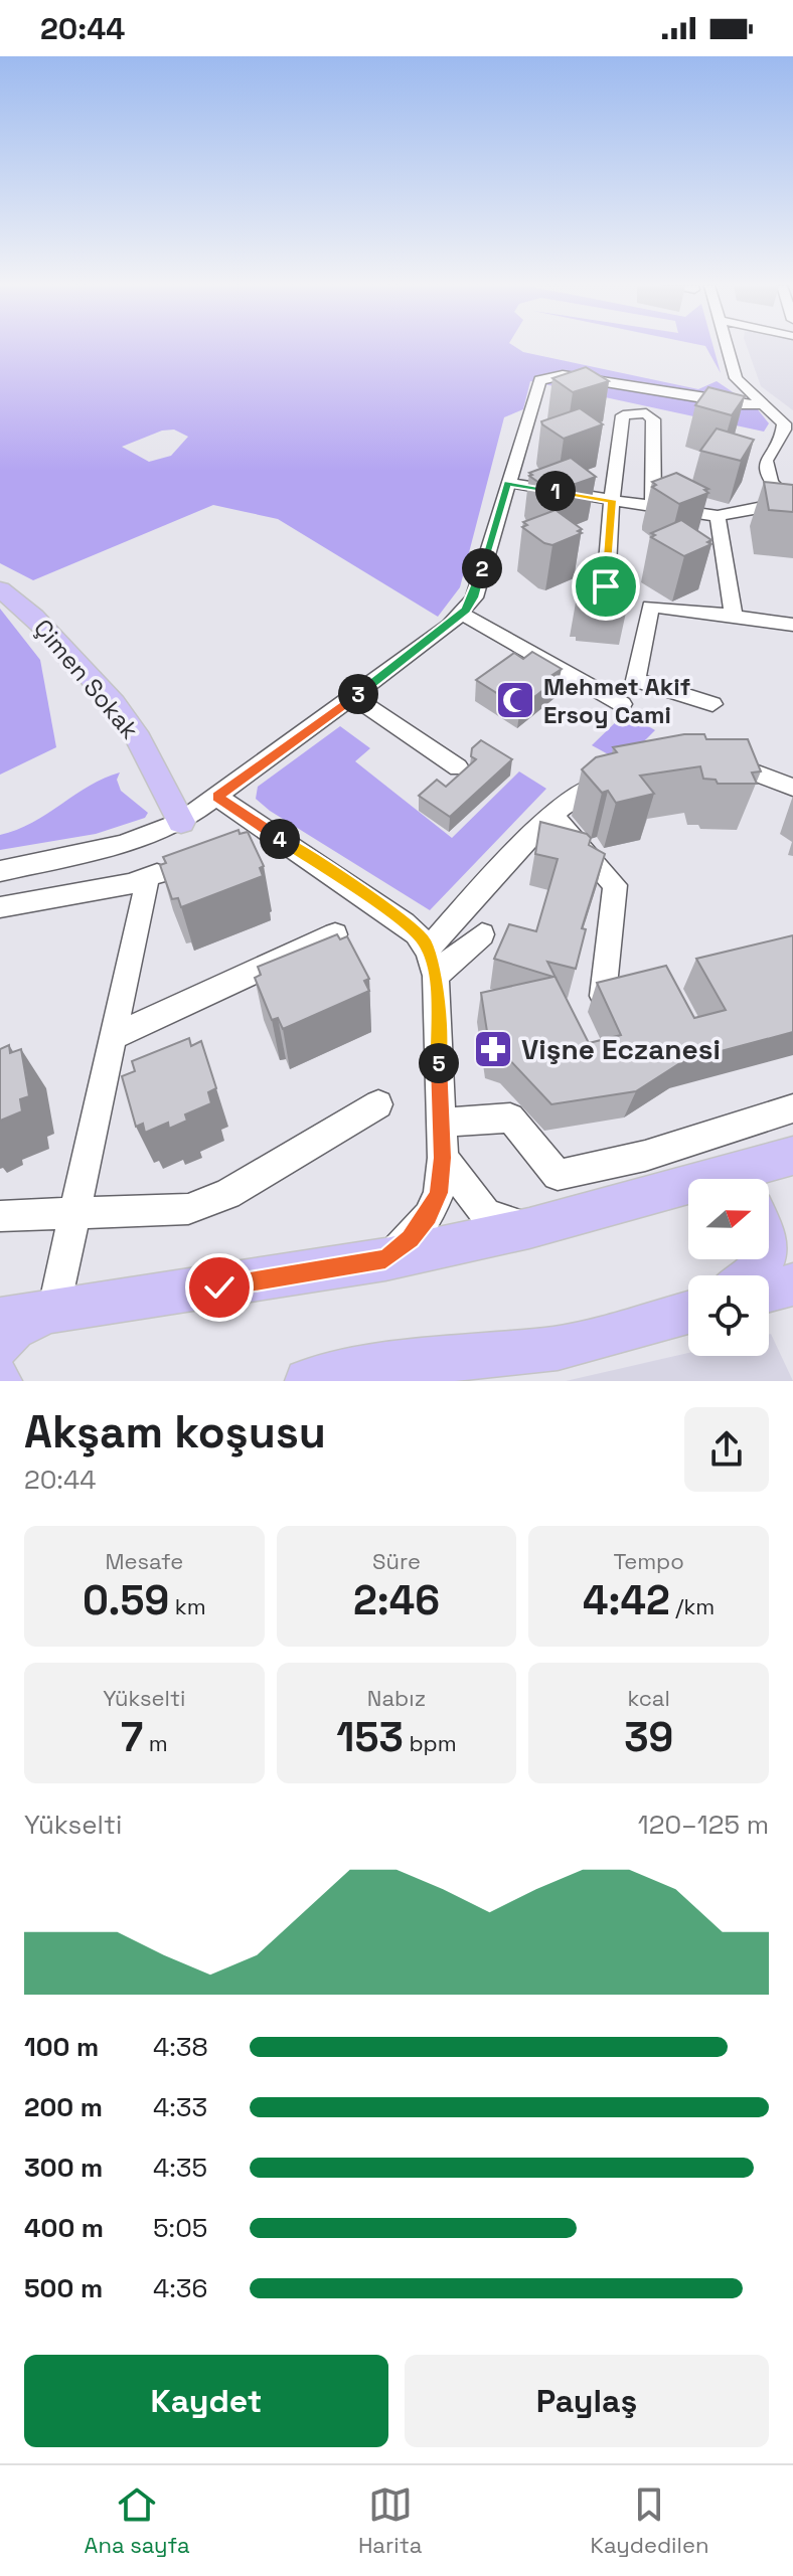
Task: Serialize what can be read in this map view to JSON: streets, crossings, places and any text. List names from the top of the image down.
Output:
{
  "streets": {
    "main road": ["Çimen Sokak"]
  },
  "places": {
    "mosque": ["Mehmet Akif Ersoy Cami"],
    "pharmacy": ["Vişne Eczanesi"]
  },
  "north": "right",
  "page": {
    "status": "20:44",
    "pins": [
      "1",
      "2",
      "3",
      "4",
      "5"
    ],
    "heading": ["Akşam koşusu", "20:44"],
    "stats": [
      ["Mesafe", "0.59 km"],
      ["Süre", "2:46"],
      ["Tempo", "4:42 /km"],
      ["Yükselti", "7 m"],
      ["Nabız", "153 bpm"],
      ["kcal", "39"]
    ],
    "chart": ["Yükselti", "120–125 m"],
    "list": [
      {
        "name": "100 m",
        "note": "4:38"
      },
      {
        "name": "200 m",
        "note": "4:33"
      },
      {
        "name": "300 m",
        "note": "4:35"
      },
      {
        "name": "400 m",
        "note": "5:05"
      },
      {
        "name": "500 m",
        "note": "4:36"
      }
    ],
    "buttons": ["Kaydet", "Paylaş"],
    "tabs": ["Ana sayfa", "Harita", "Kaydedilen"]
  }
}
